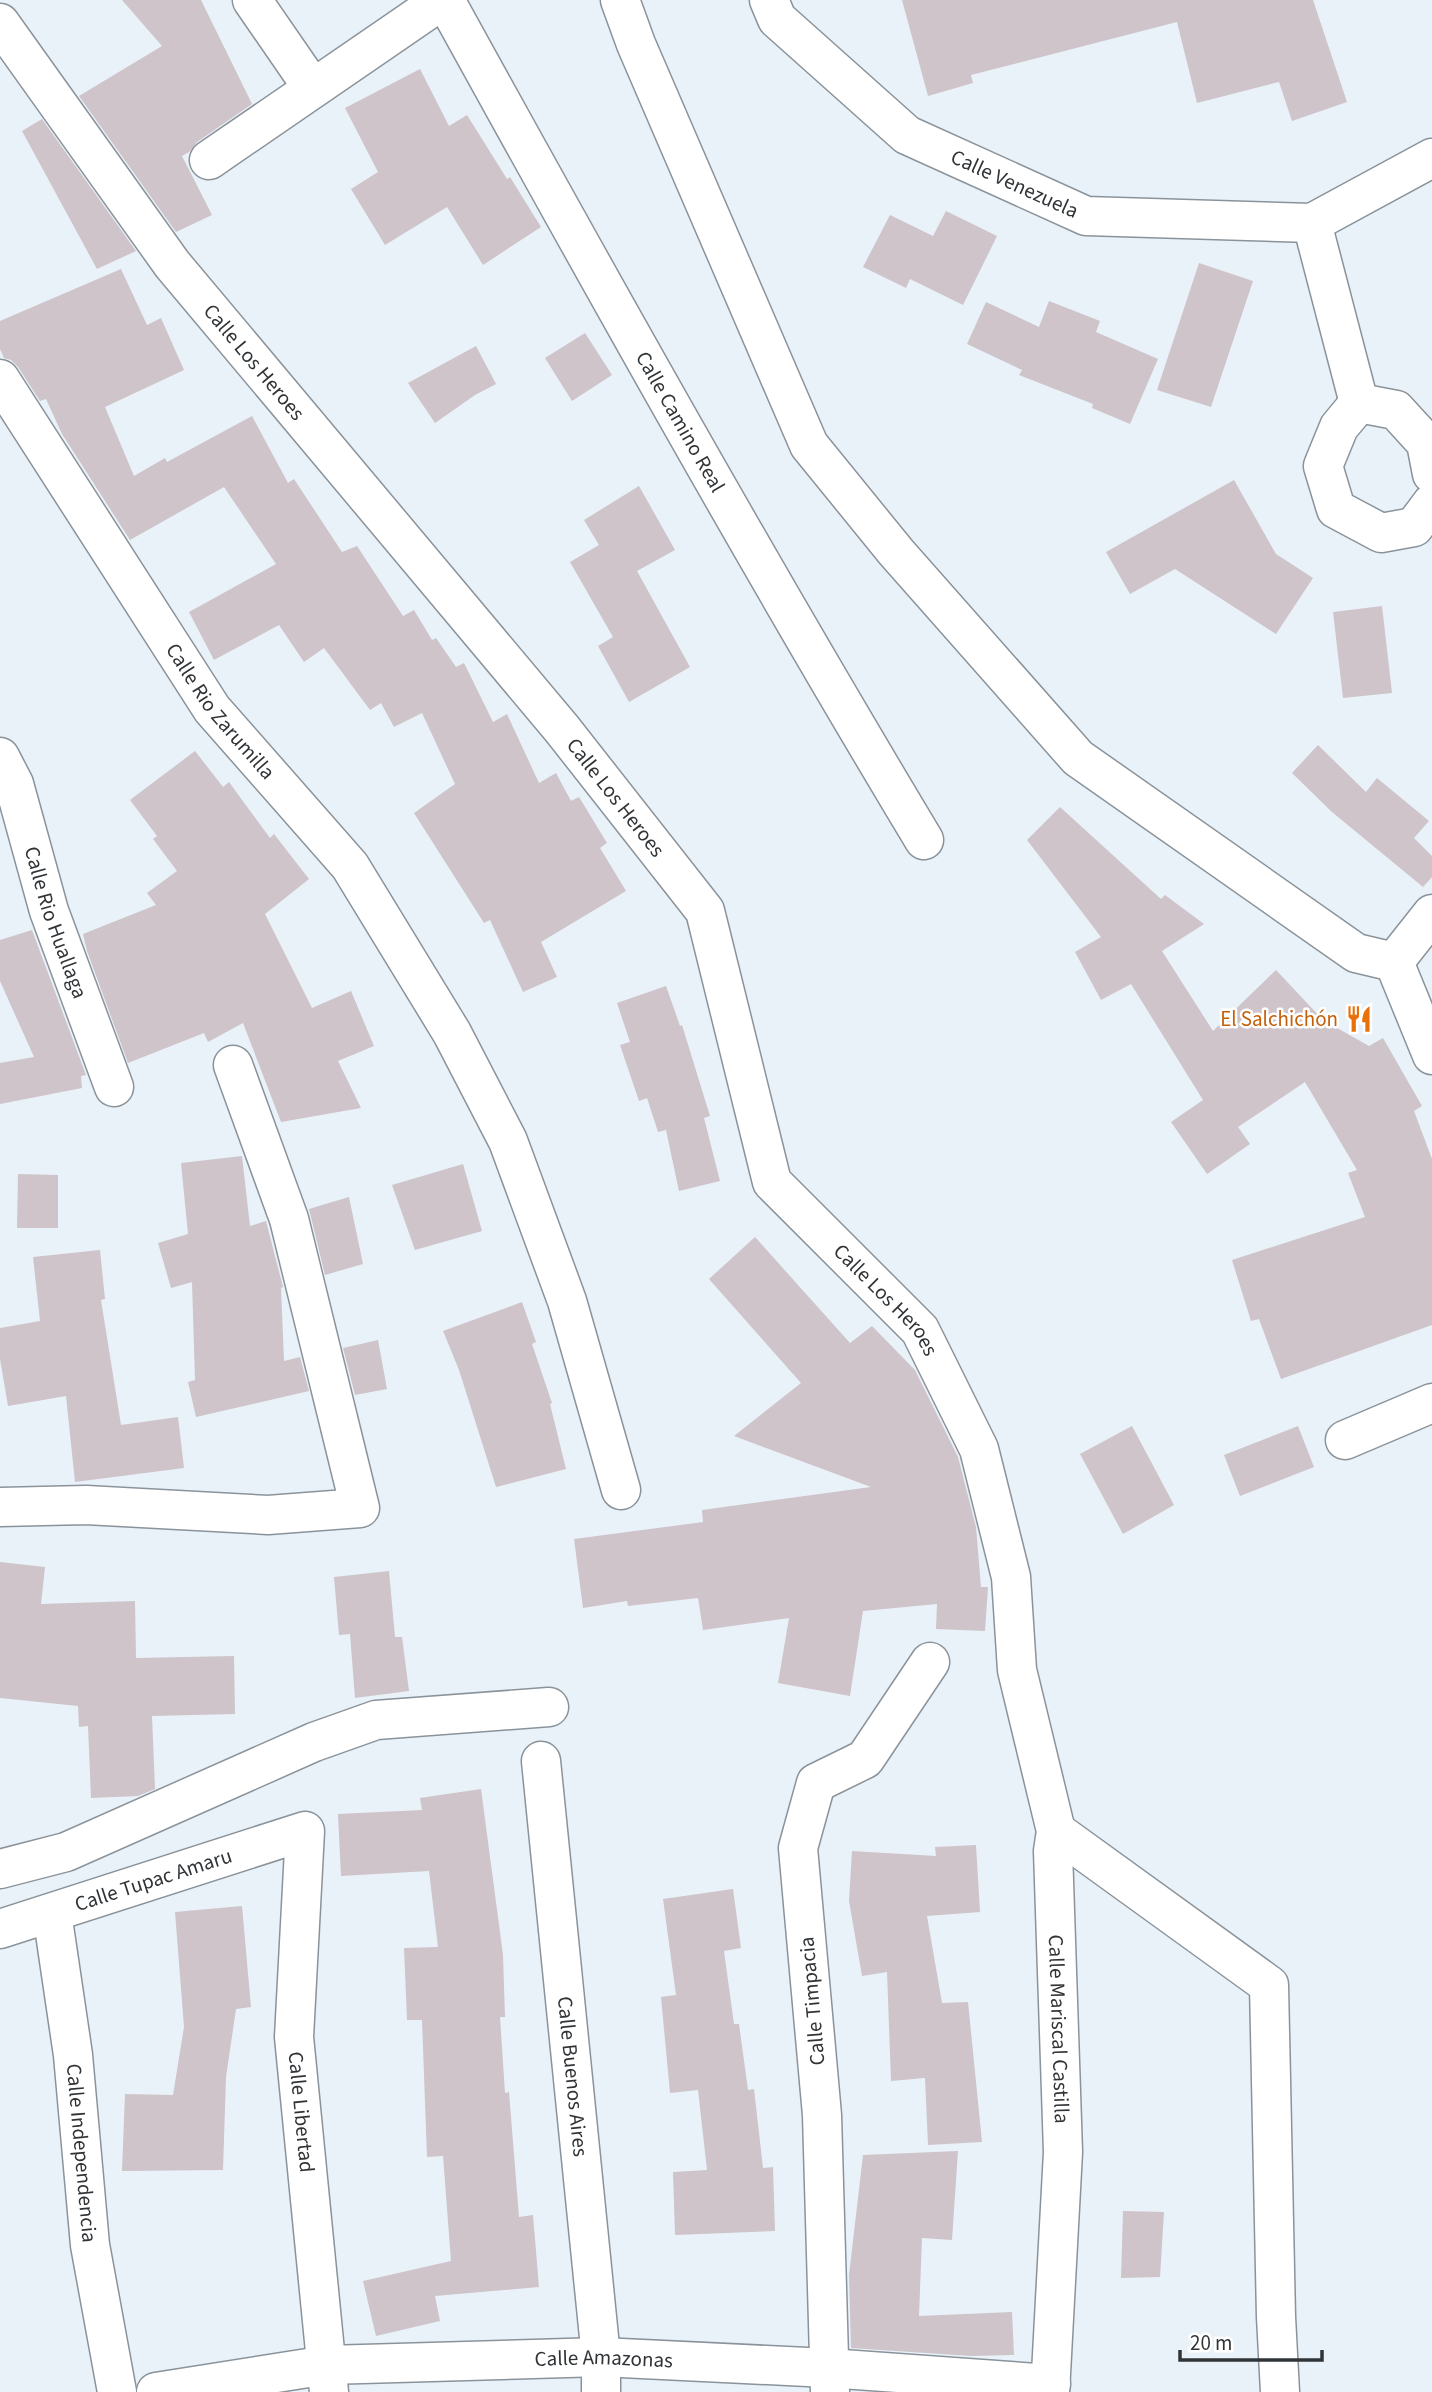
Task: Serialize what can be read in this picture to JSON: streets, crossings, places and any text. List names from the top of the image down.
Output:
{
  "streets": {
    "street": [
      "Calle Venezuela",
      "Calle Los Heroes",
      "Calle Camino Real",
      "Calle Rio Zarumilla",
      "Calle Rio Huallaga",
      "Calle Tupac Amaru",
      "Calle Timpacia",
      "Calle Mariscal Castilla",
      "Calle Buenos Aires",
      "Calle Libertad",
      "Calle Independencia",
      "Calle Amazonas"
    ]
  },
  "crossings": [
    ["Calle Los Heroes", "Calle Mariscal Castilla"],
    ["Calle Tupac Amaru", "Calle Libertad"],
    ["Calle Tupac Amaru", "Calle Independencia"],
    ["Calle Timpacia", "Calle Amazonas"],
    ["Calle Mariscal Castilla", "Calle Amazonas"],
    ["Calle Buenos Aires", "Calle Amazonas"],
    ["Calle Libertad", "Calle Amazonas"]
  ],
  "places": {
    "restaurant": ["El Salchichón"]
  },
  "scale_bar": "20 m"
}
